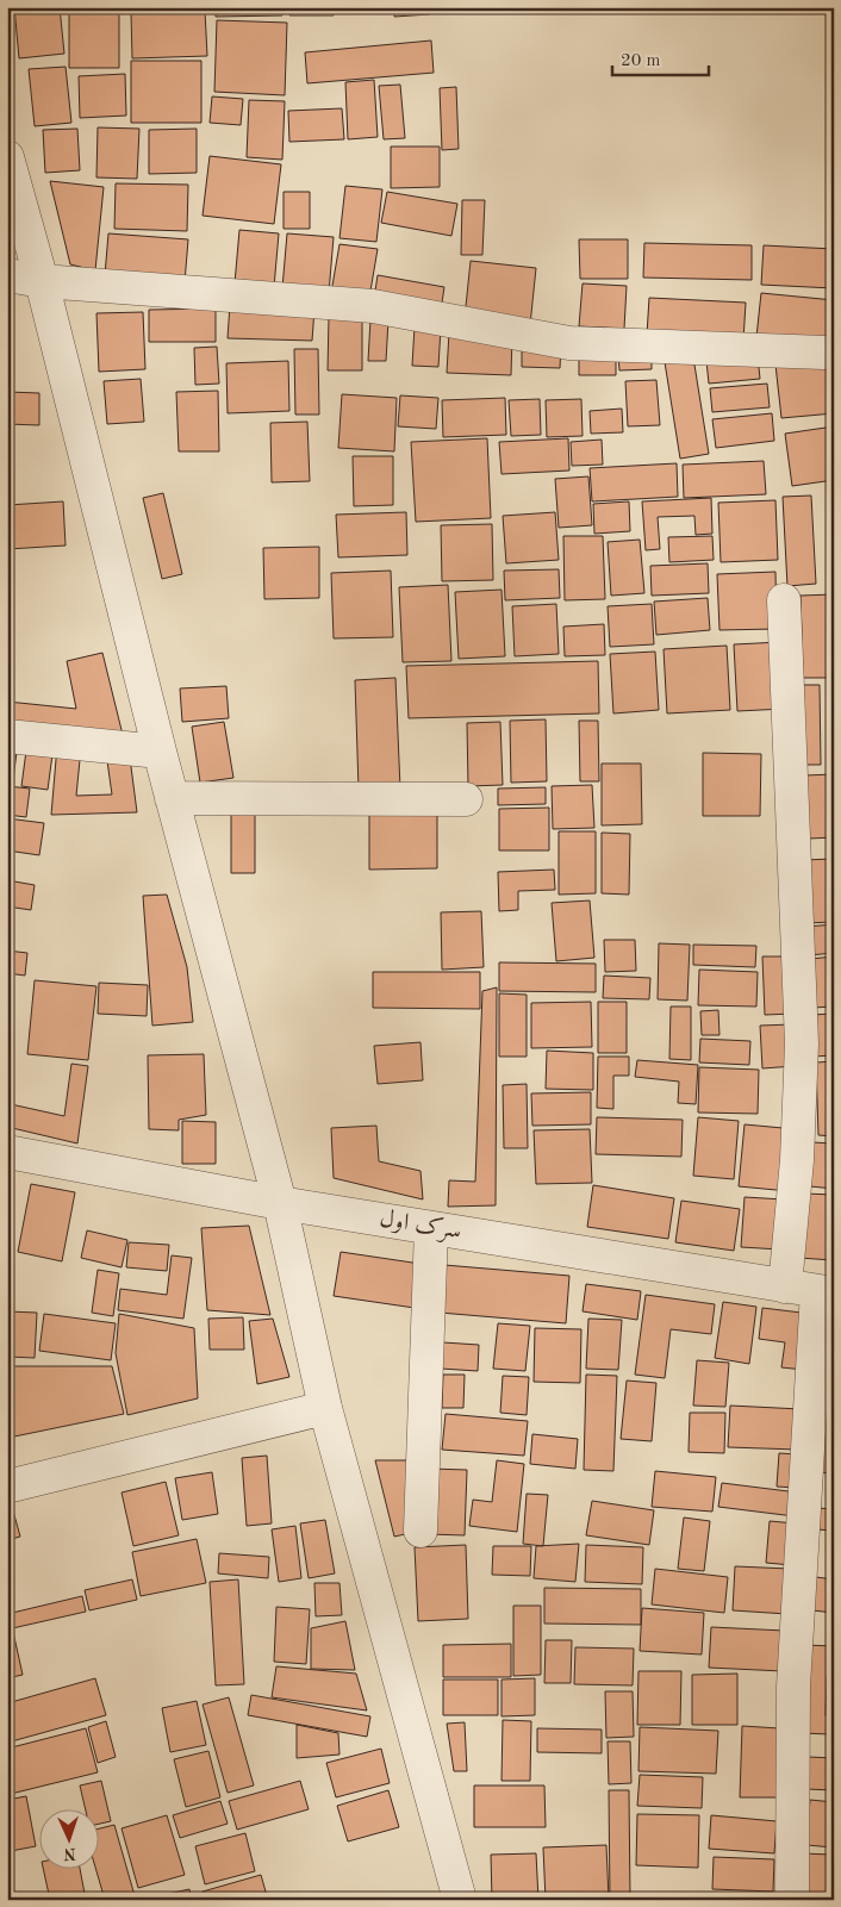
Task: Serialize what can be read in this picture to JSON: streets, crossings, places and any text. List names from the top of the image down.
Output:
{
  "streets": {
    "street": ["سرک اول"]
  },
  "scale_bar": "20 m",
  "north": "bottom"
}
